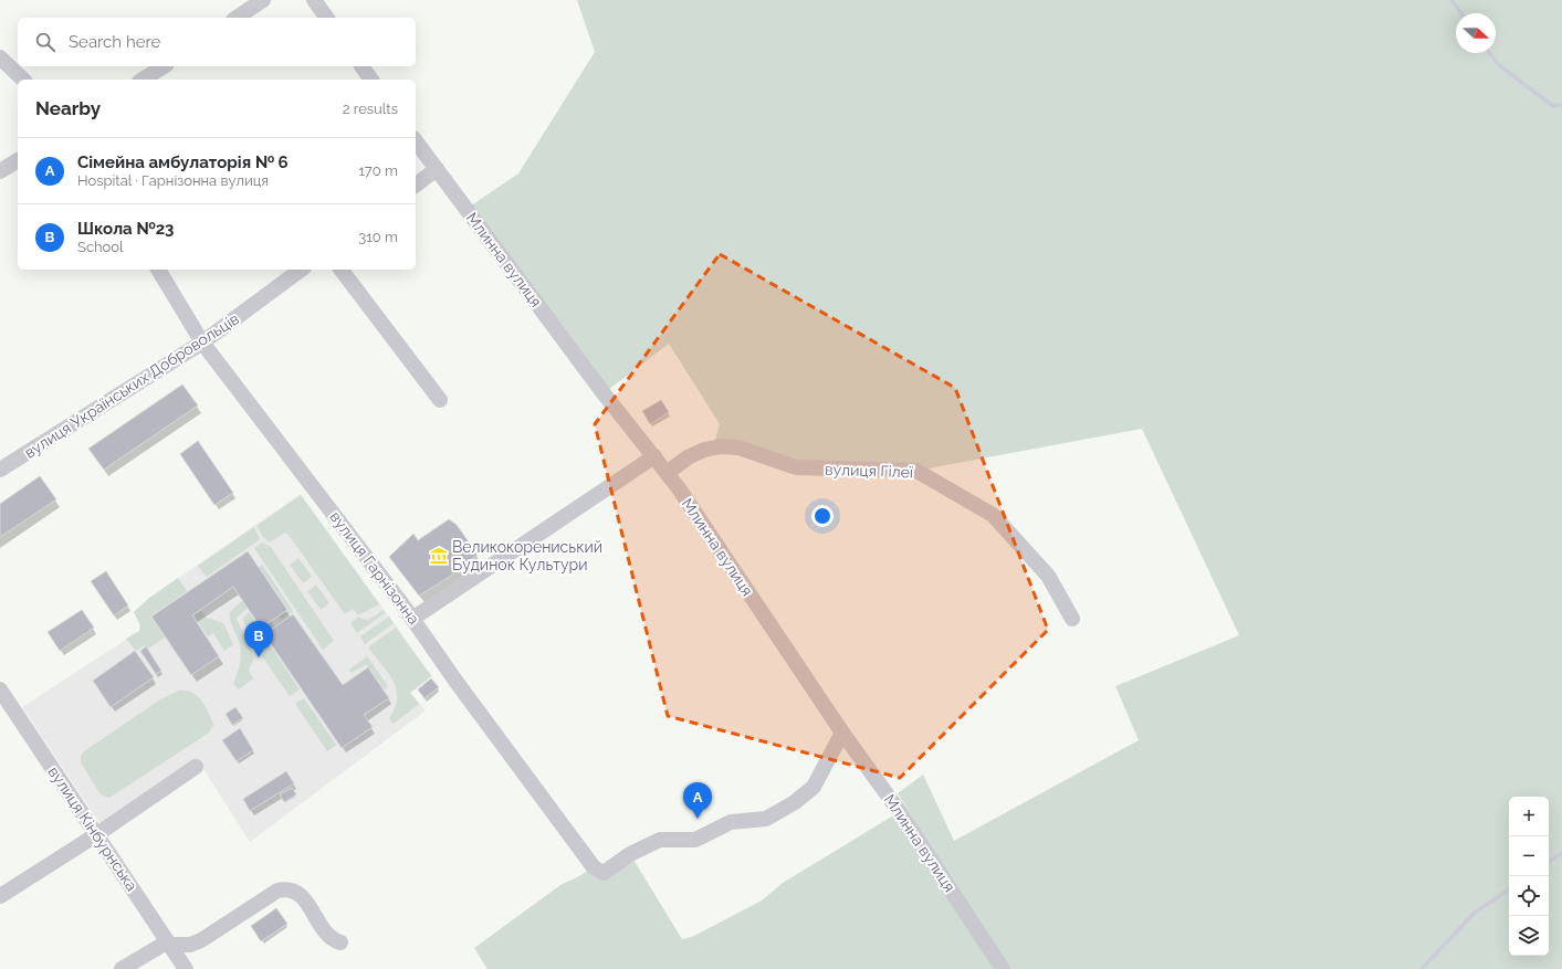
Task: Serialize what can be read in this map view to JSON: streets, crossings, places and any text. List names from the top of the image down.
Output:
{
  "streets": {
    "street": [
      "Млинна вулиця",
      "вулиця Українських Добровольців",
      "вулиця Гілеї",
      "вулиця Гарнізонна",
      "вулиця Кінбурнська"
    ]
  },
  "crossings": [
    ["Млинна вулиця", "вулиця Гілеї"],
    ["Млинна вулиця", "вулиця Гарнізонна"],
    ["вулиця Українських Добровольців", "вулиця Гарнізонна"]
  ],
  "places": {
    "museum": ["Великокорениський Будинок Культури"]
  },
  "north": "right",
  "page": {
    "search": "Search here",
    "heading": ["Nearby", "2 results"],
    "list": [
      {
        "mark": "A",
        "name": "Сімейна амбулаторія № 6",
        "note": "Hospital · Гарнізонна вулиця",
        "value": "170 m"
      },
      {
        "mark": "B",
        "name": "Школа №23",
        "note": "School",
        "value": "310 m"
      }
    ],
    "pins": ["B", "A"],
    "map_buttons": ["+", "−"]
  }
}
